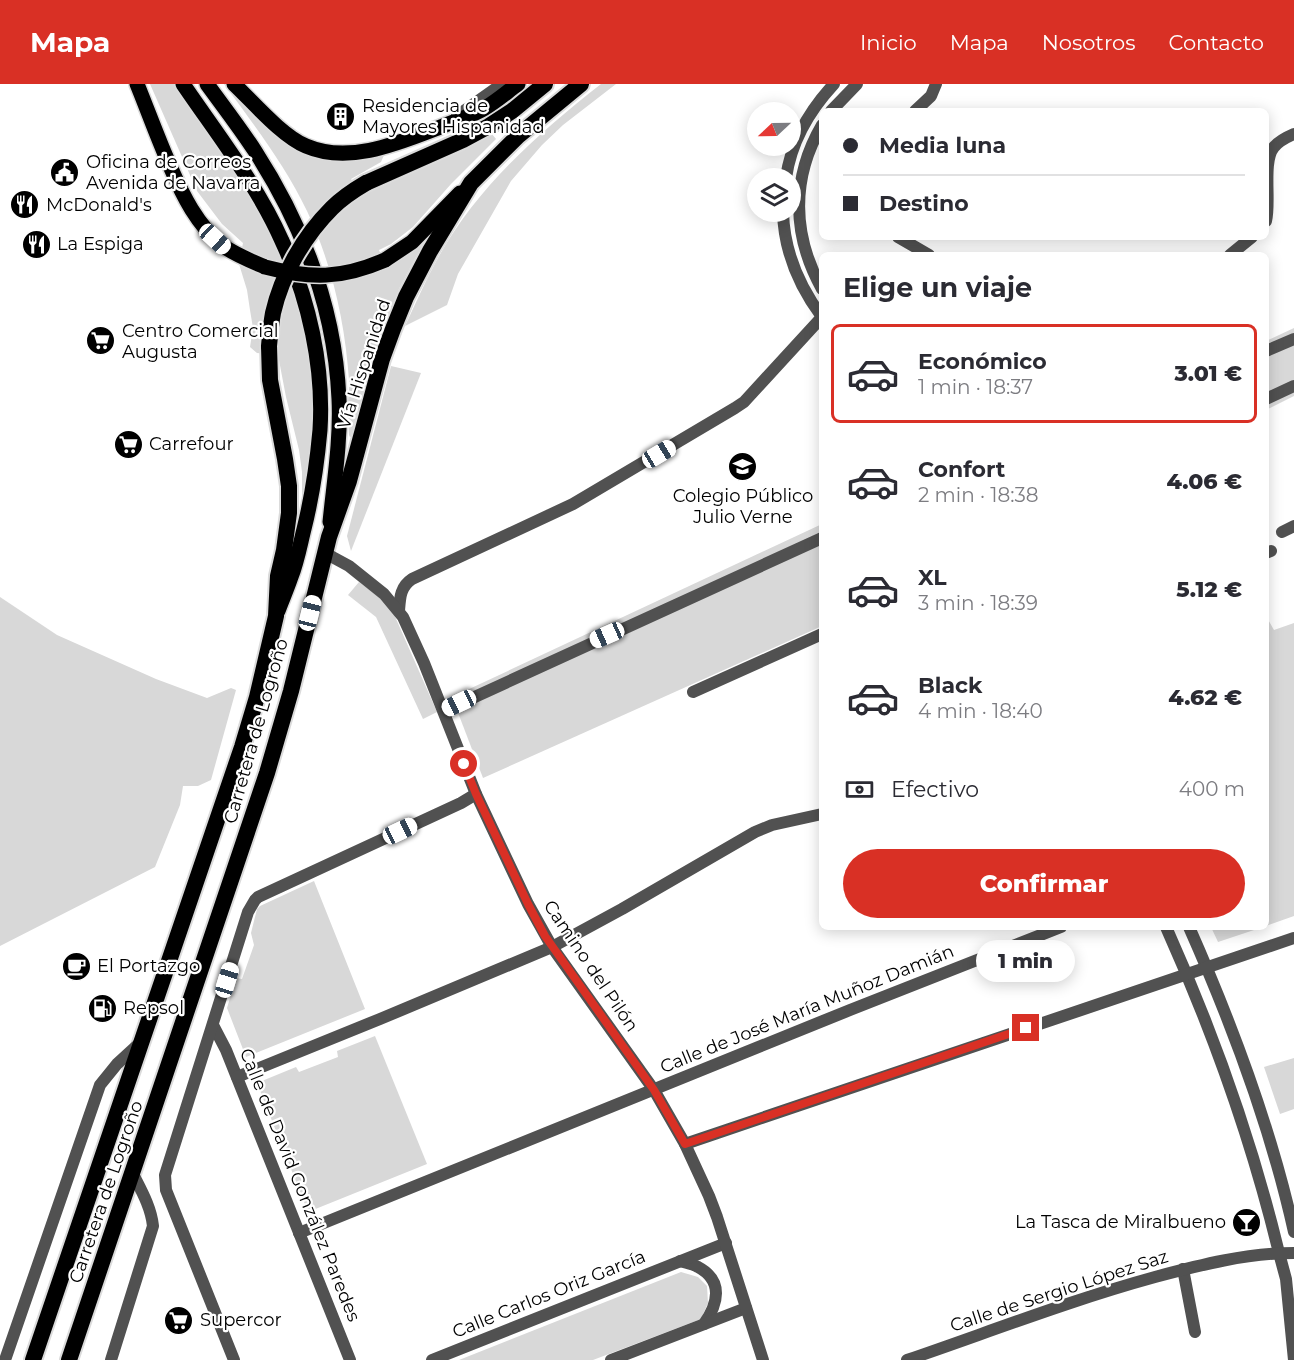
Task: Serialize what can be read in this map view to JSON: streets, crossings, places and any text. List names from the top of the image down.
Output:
{
  "streets": {
    "highway": ["Vía Hispanidad", "Carretera de Logroño"],
    "street": [
      "Camino del Pilón",
      "Calle de José María Muñoz Damián",
      "Calle de David González Paredes",
      "Calle de Sergio López Saz",
      "Calle Carlos Oriz García"
    ]
  },
  "crossings": [
    ["Vía Hispanidad", "Carretera de Logroño"],
    ["Vía Hispanidad", "Camino del Pilón"],
    ["Carretera de Logroño", "Camino del Pilón"],
    ["Camino del Pilón", "Calle de José María Muñoz Damián"],
    ["Camino del Pilón", "Calle Carlos Oriz García"],
    ["Calle de José María Muñoz Damián", "Calle de David González Paredes"]
  ],
  "places": {
    "building": ["Residencia de Mayores Hispanidad"],
    "public building": ["Oficina de Correos Avenida de Navarra"],
    "restaurant": ["McDonald's", "La Espiga"],
    "supermarket": ["Centro Comercial Augusta", "Carrefour", "Supercor"],
    "school or university": ["Colegio Público Julio Verne"],
    "cafe": ["El Portazgo"],
    "fuel station": ["Repsol"],
    "bar": ["La Tasca de Miralbueno"]
  },
  "north": "left",
  "page": {
    "header": "Mapa",
    "nav": [
      "Inicio",
      "Mapa",
      "Nosotros",
      "Contacto"
    ],
    "banner": ["Media luna", "Destino"],
    "heading": "Elige un viaje",
    "list": [
      {
        "name": "Económico",
        "note": "1 min · 18:37",
        "value": "3.01 €"
      },
      {
        "name": "Confort",
        "note": "2 min · 18:38",
        "value": "4.06 €"
      },
      {
        "name": "XL",
        "note": "3 min · 18:39",
        "value": "5.12 €"
      },
      {
        "name": "Black",
        "note": "4 min · 18:40",
        "value": "4.62 €"
      }
    ],
    "pay": ["Efectivo", "400 m"],
    "buttons": "Confirmar",
    "bubble": "1 min"
  }
}
